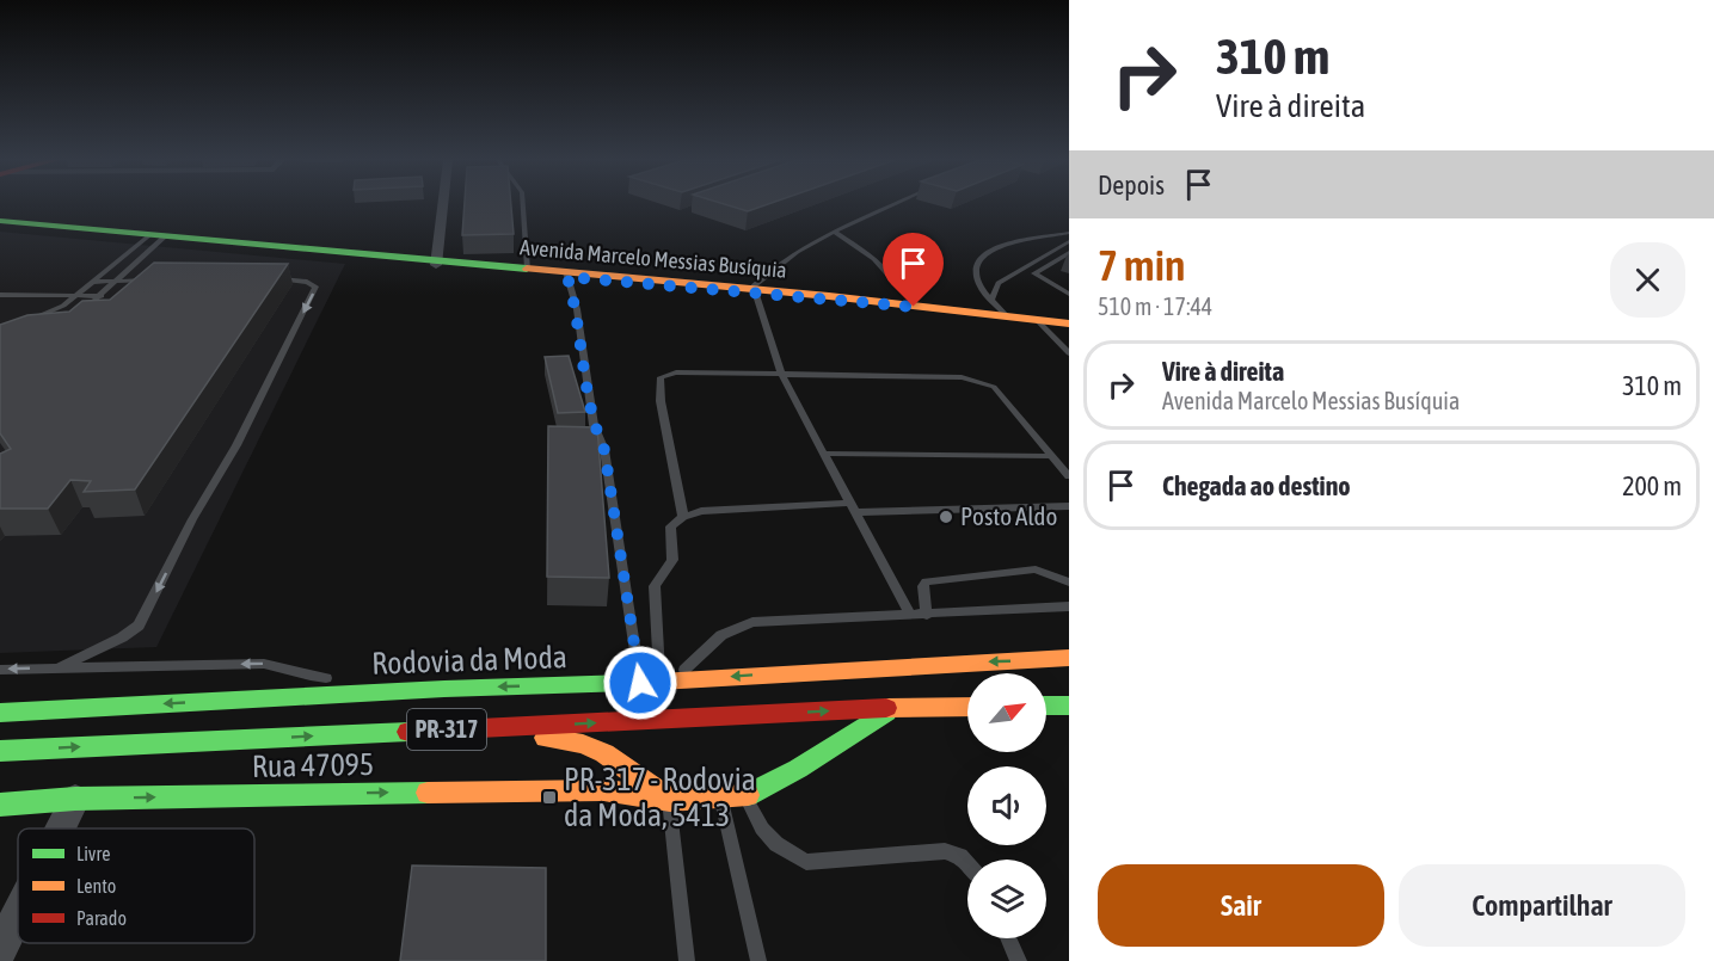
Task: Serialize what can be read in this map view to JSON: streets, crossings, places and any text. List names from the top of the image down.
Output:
{
  "streets": {
    "main road": [
      "Avenida Marcelo Messias Busíquia",
      "Rodovia da Moda",
      "PR-317",
      "Rua 47095"
    ]
  },
  "places": {
    "other": ["Posto Aldo"],
    "transit": ["PR-317 - Rodovia da Moda, 5413"]
  },
  "legend": ["Livre", "Lento", "Parado"],
  "north": "top right",
  "page": {
    "turn": ["310 m", "Vire à direita"],
    "then": "Depois",
    "heading": ["7 min", "510 m · 17:44"],
    "list": [
      {
        "name": "Vire à direita",
        "note": "Avenida Marcelo Messias Busíquia",
        "value": "310 m"
      },
      {
        "name": "Chegada ao destino",
        "value": "200 m"
      }
    ],
    "buttons": ["Sair", "Compartilhar"]
  }
}
